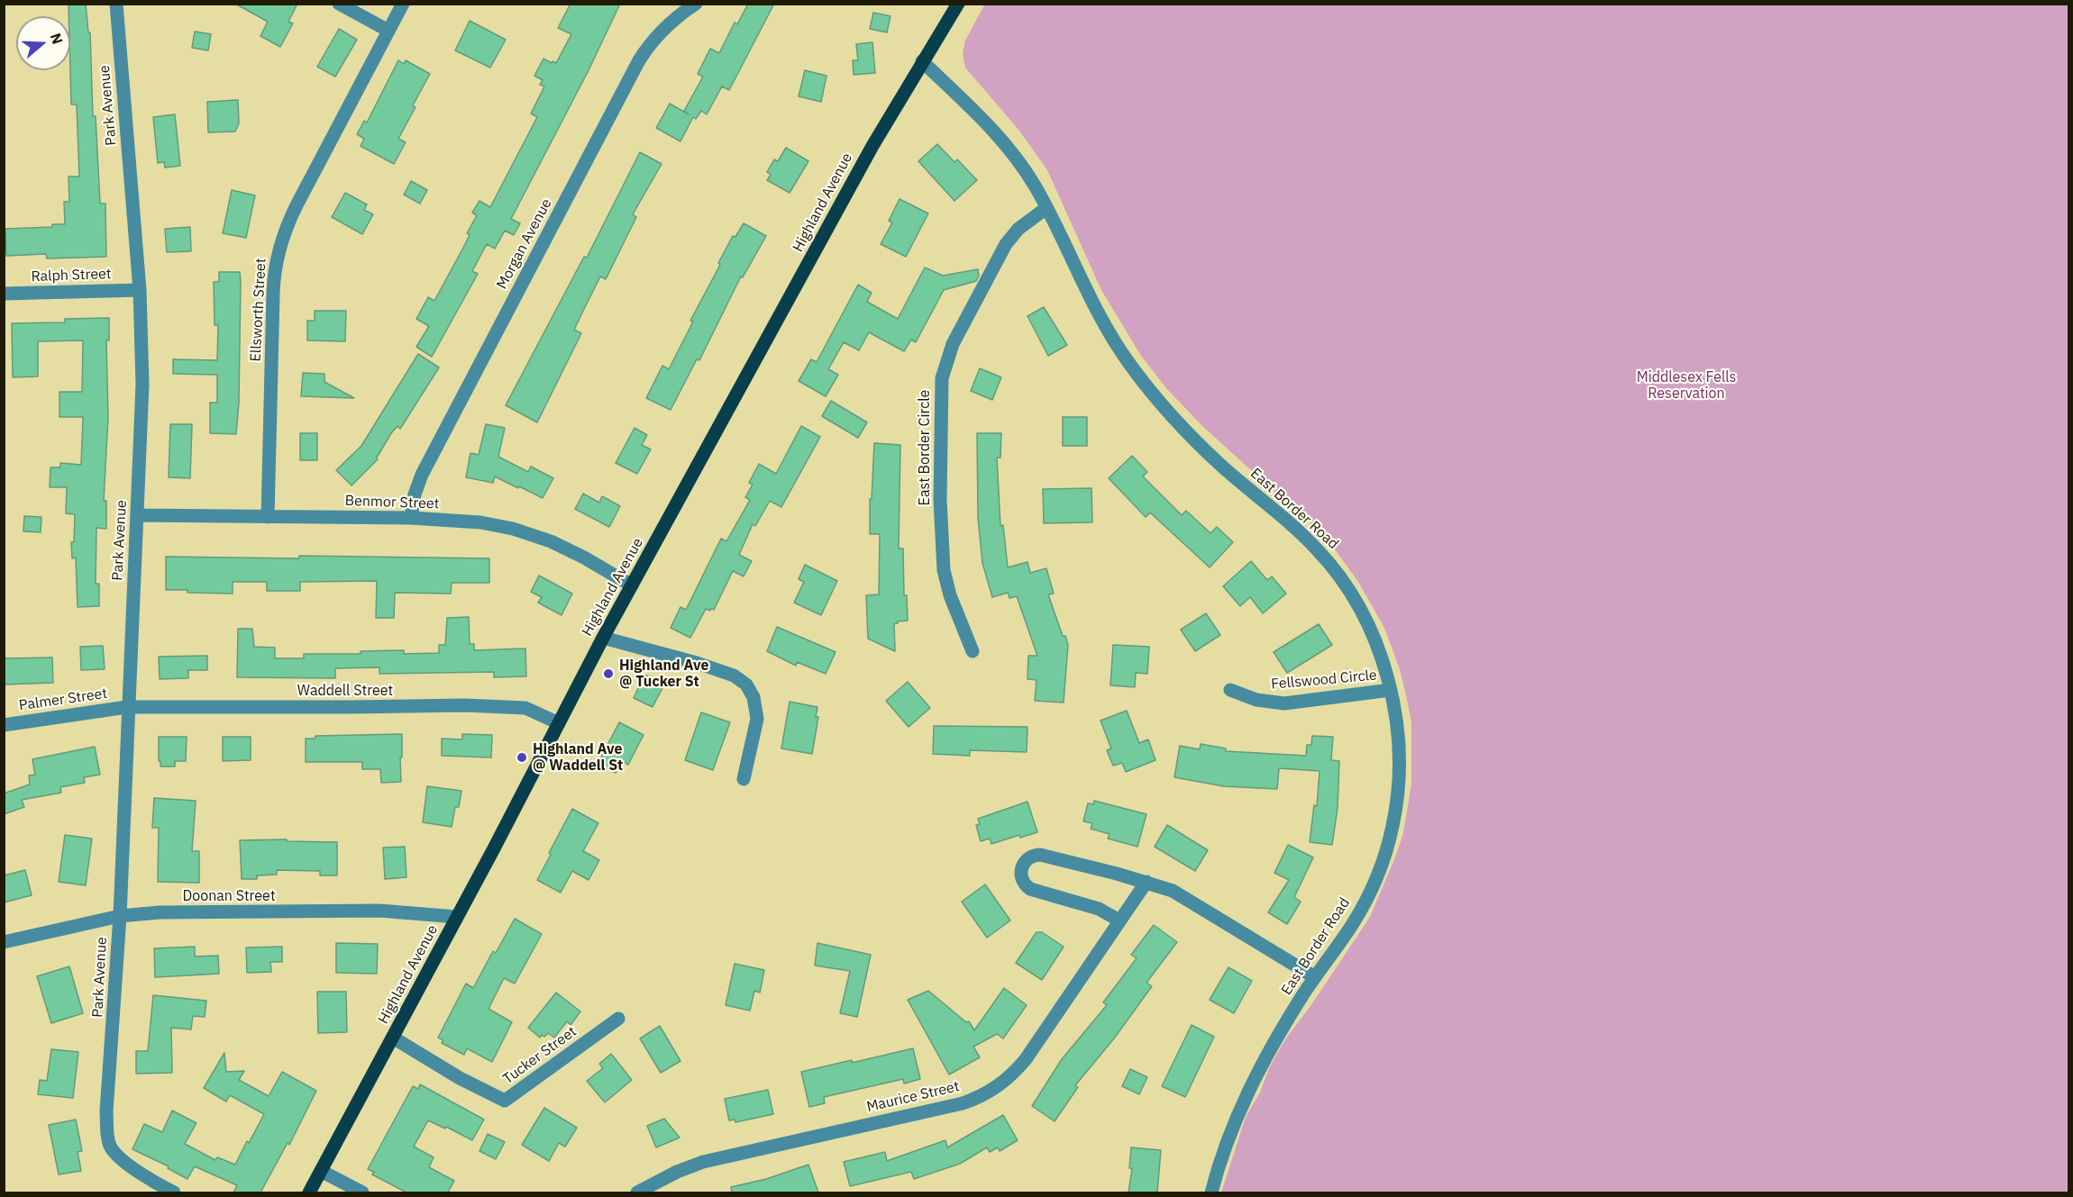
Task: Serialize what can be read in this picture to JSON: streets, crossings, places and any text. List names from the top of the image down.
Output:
{
  "streets": {
    "main road": ["Highland Avenue"],
    "street": [
      "Park Avenue",
      "Morgan Avenue",
      "Ralph Street",
      "Ellsworth Street",
      "East Border Circle",
      "Benmor Street",
      "East Border Road",
      "Fellswood Circle",
      "Waddell Street",
      "Palmer Street",
      "Doonan Street",
      "Tucker Street",
      "Maurice Street"
    ]
  },
  "crossings": [
    ["Park Avenue", "Ralph Street"],
    ["Park Avenue", "Benmor Street"],
    ["Park Avenue", "Waddell Street"],
    ["Park Avenue", "Palmer Street"],
    ["Park Avenue", "Doonan Street"],
    ["Highland Avenue", "Benmor Street"],
    ["Highland Avenue", "East Border Road"],
    ["Highland Avenue", "Waddell Street"],
    ["Highland Avenue", "Doonan Street"],
    ["Highland Avenue", "Tucker Street"],
    ["Morgan Avenue", "Benmor Street"],
    ["Ellsworth Street", "Benmor Street"],
    ["East Border Circle", "East Border Road"],
    ["East Border Road", "Fellswood Circle"],
    ["Waddell Street", "Palmer Street"]
  ],
  "parks": ["Middlesex Fells Reservation"],
  "places": ["Highland Ave @ Tucker St", "Highland Ave @ Waddell St"],
  "north": "right"
}
